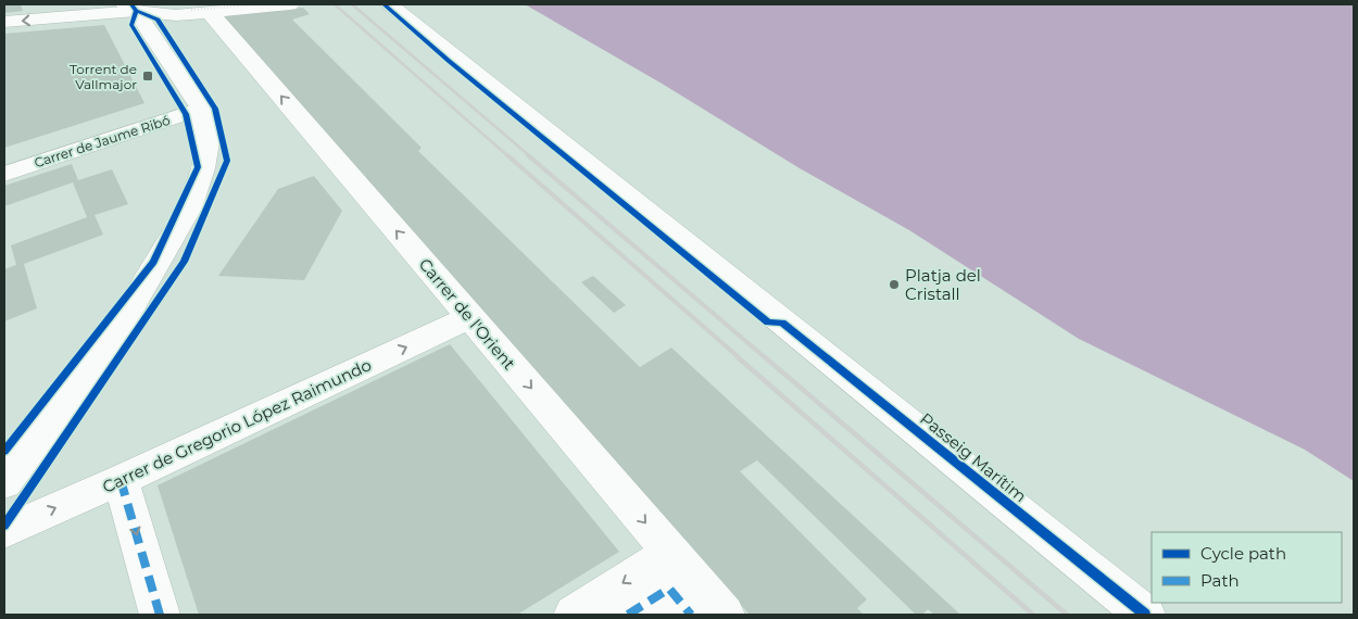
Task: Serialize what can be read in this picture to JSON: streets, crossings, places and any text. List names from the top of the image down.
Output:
{
  "streets": {
    "street": [
      "Carrer de Jaume Ribó",
      "Carrer de l'Orient",
      "Carrer de Gregorio López Raimundo",
      "Passeig Marítim"
    ]
  },
  "crossings": [
    ["Carrer de l'Orient", "Carrer de Gregorio López Raimundo"]
  ],
  "one_way": ["Carrer de Gregorio López Raimundo"],
  "places": {
    "transit": ["Torrent de Vallmajor"],
    "other": ["Platja del Cristall"]
  },
  "legend": ["Cycle path", "Path"]
}
